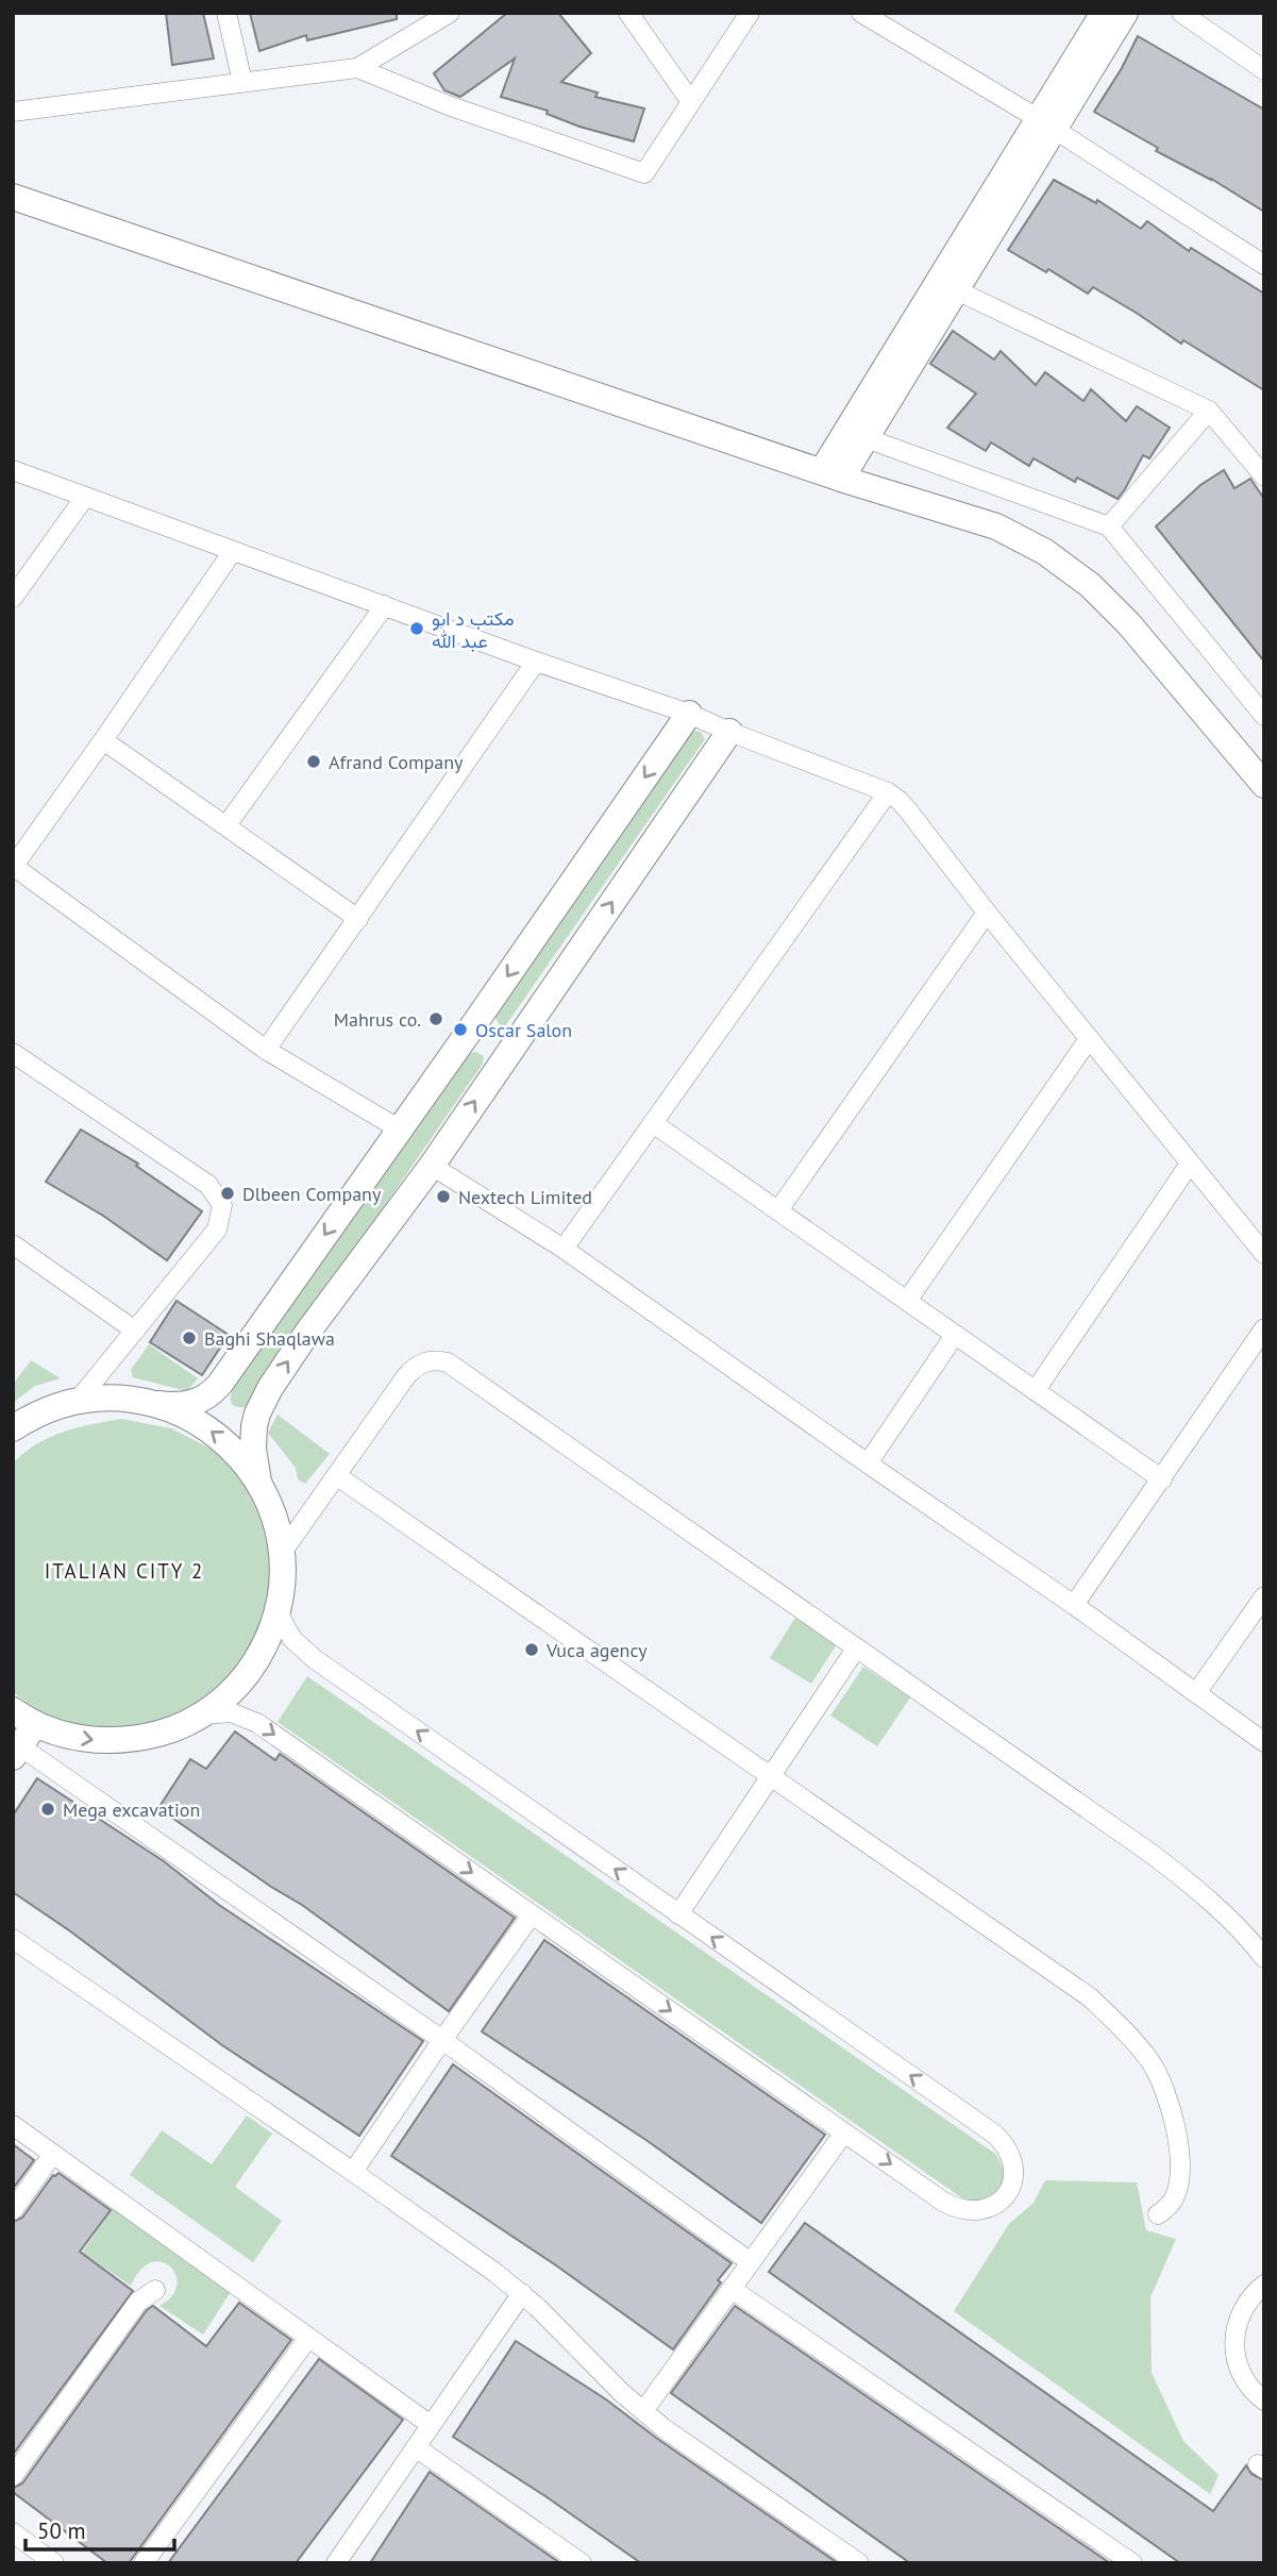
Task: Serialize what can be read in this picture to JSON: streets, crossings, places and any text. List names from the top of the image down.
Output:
{
  "districts": ["ITALIAN CITY 2"],
  "places": [
    "مكتب د ابو عبد الله",
    "Afrand Company",
    "Mahrus co.",
    "Oscar Salon",
    "Dlbeen Company",
    "Nextech Limited",
    "Baghi Shaqlawa",
    "Vuca agency",
    "Mega excavation"
  ],
  "scale_bar": "50 m"
}
